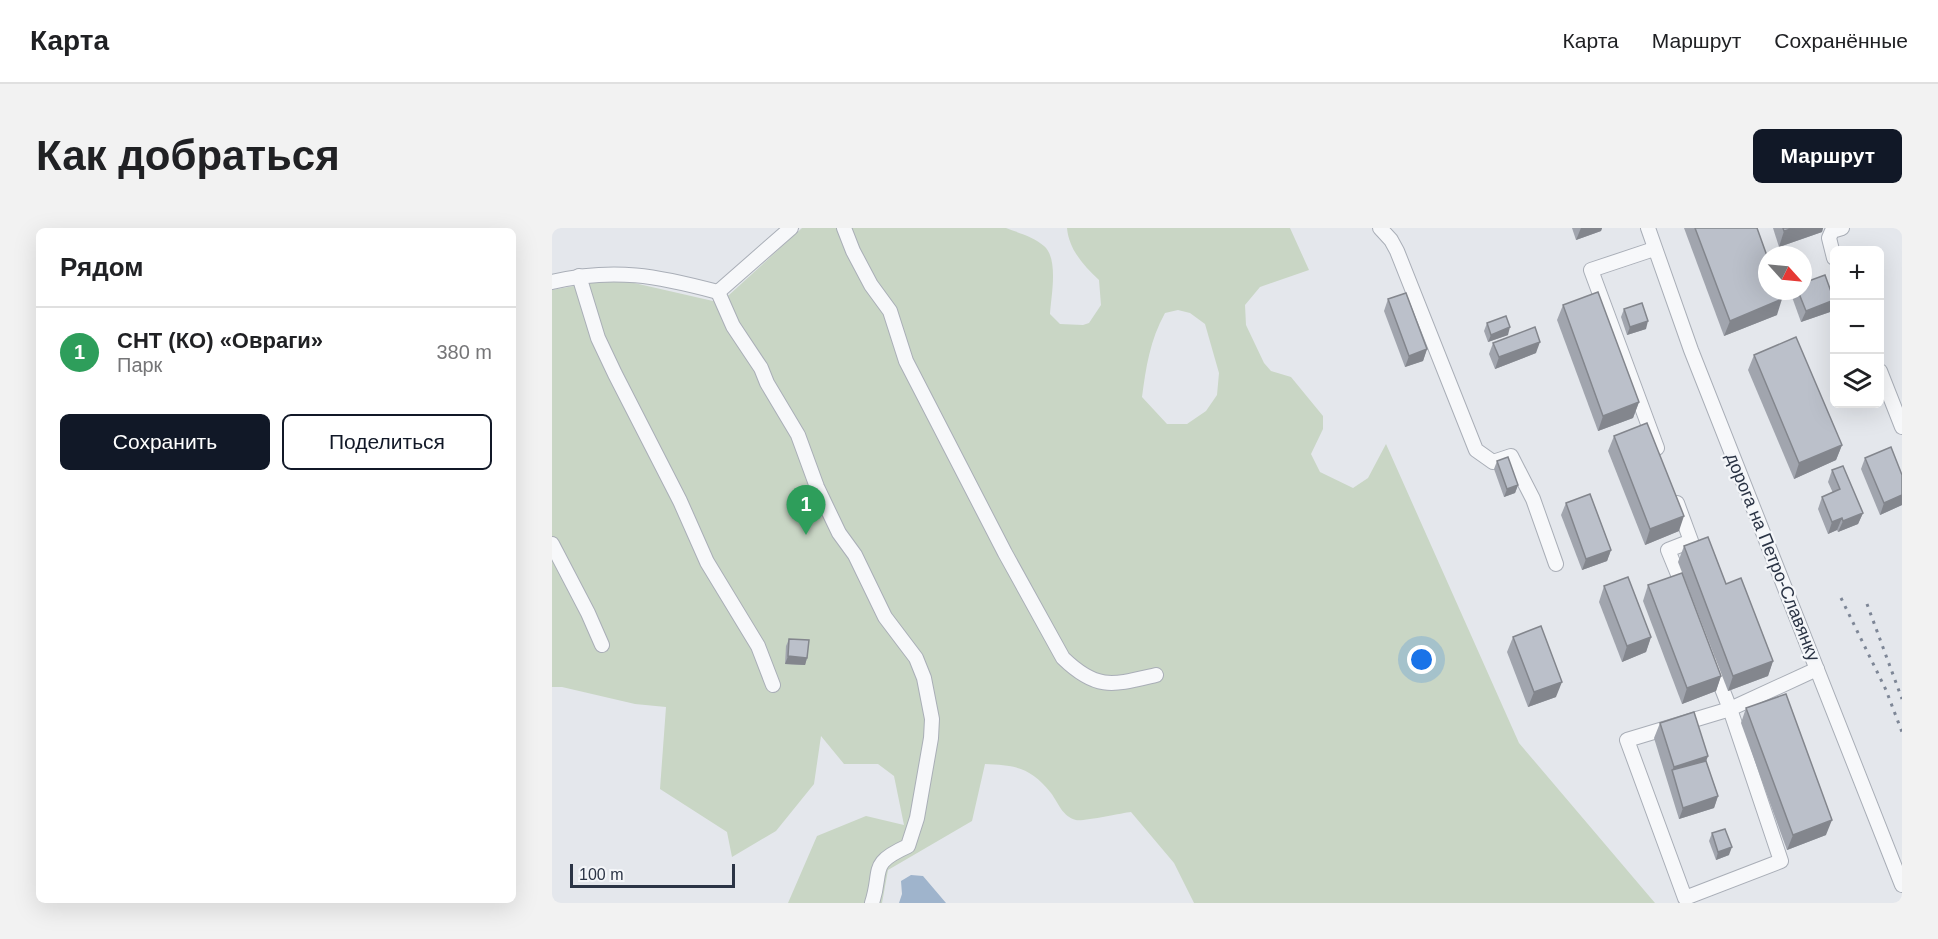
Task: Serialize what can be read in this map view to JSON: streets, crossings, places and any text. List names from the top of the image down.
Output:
{
  "streets": {
    "street": ["дорога на Петро-Славянку"]
  },
  "scale_bar": "100 m",
  "north": "bottom right",
  "page": {
    "header": "Карта",
    "nav": ["Карта", "Маршрут", "Сохранённые"],
    "buttons": [
      "Маршрут",
      ["Сохранить", "Поделиться"]
    ],
    "title": "Как добраться",
    "heading": "Рядом",
    "map_buttons": ["+", "−"],
    "list": [
      {
        "mark": "1",
        "name": "СНТ (КО) «Овраги»",
        "note": "Парк",
        "value": "380 m"
      }
    ],
    "pins": "1",
    "scale": "100 m"
  }
}
